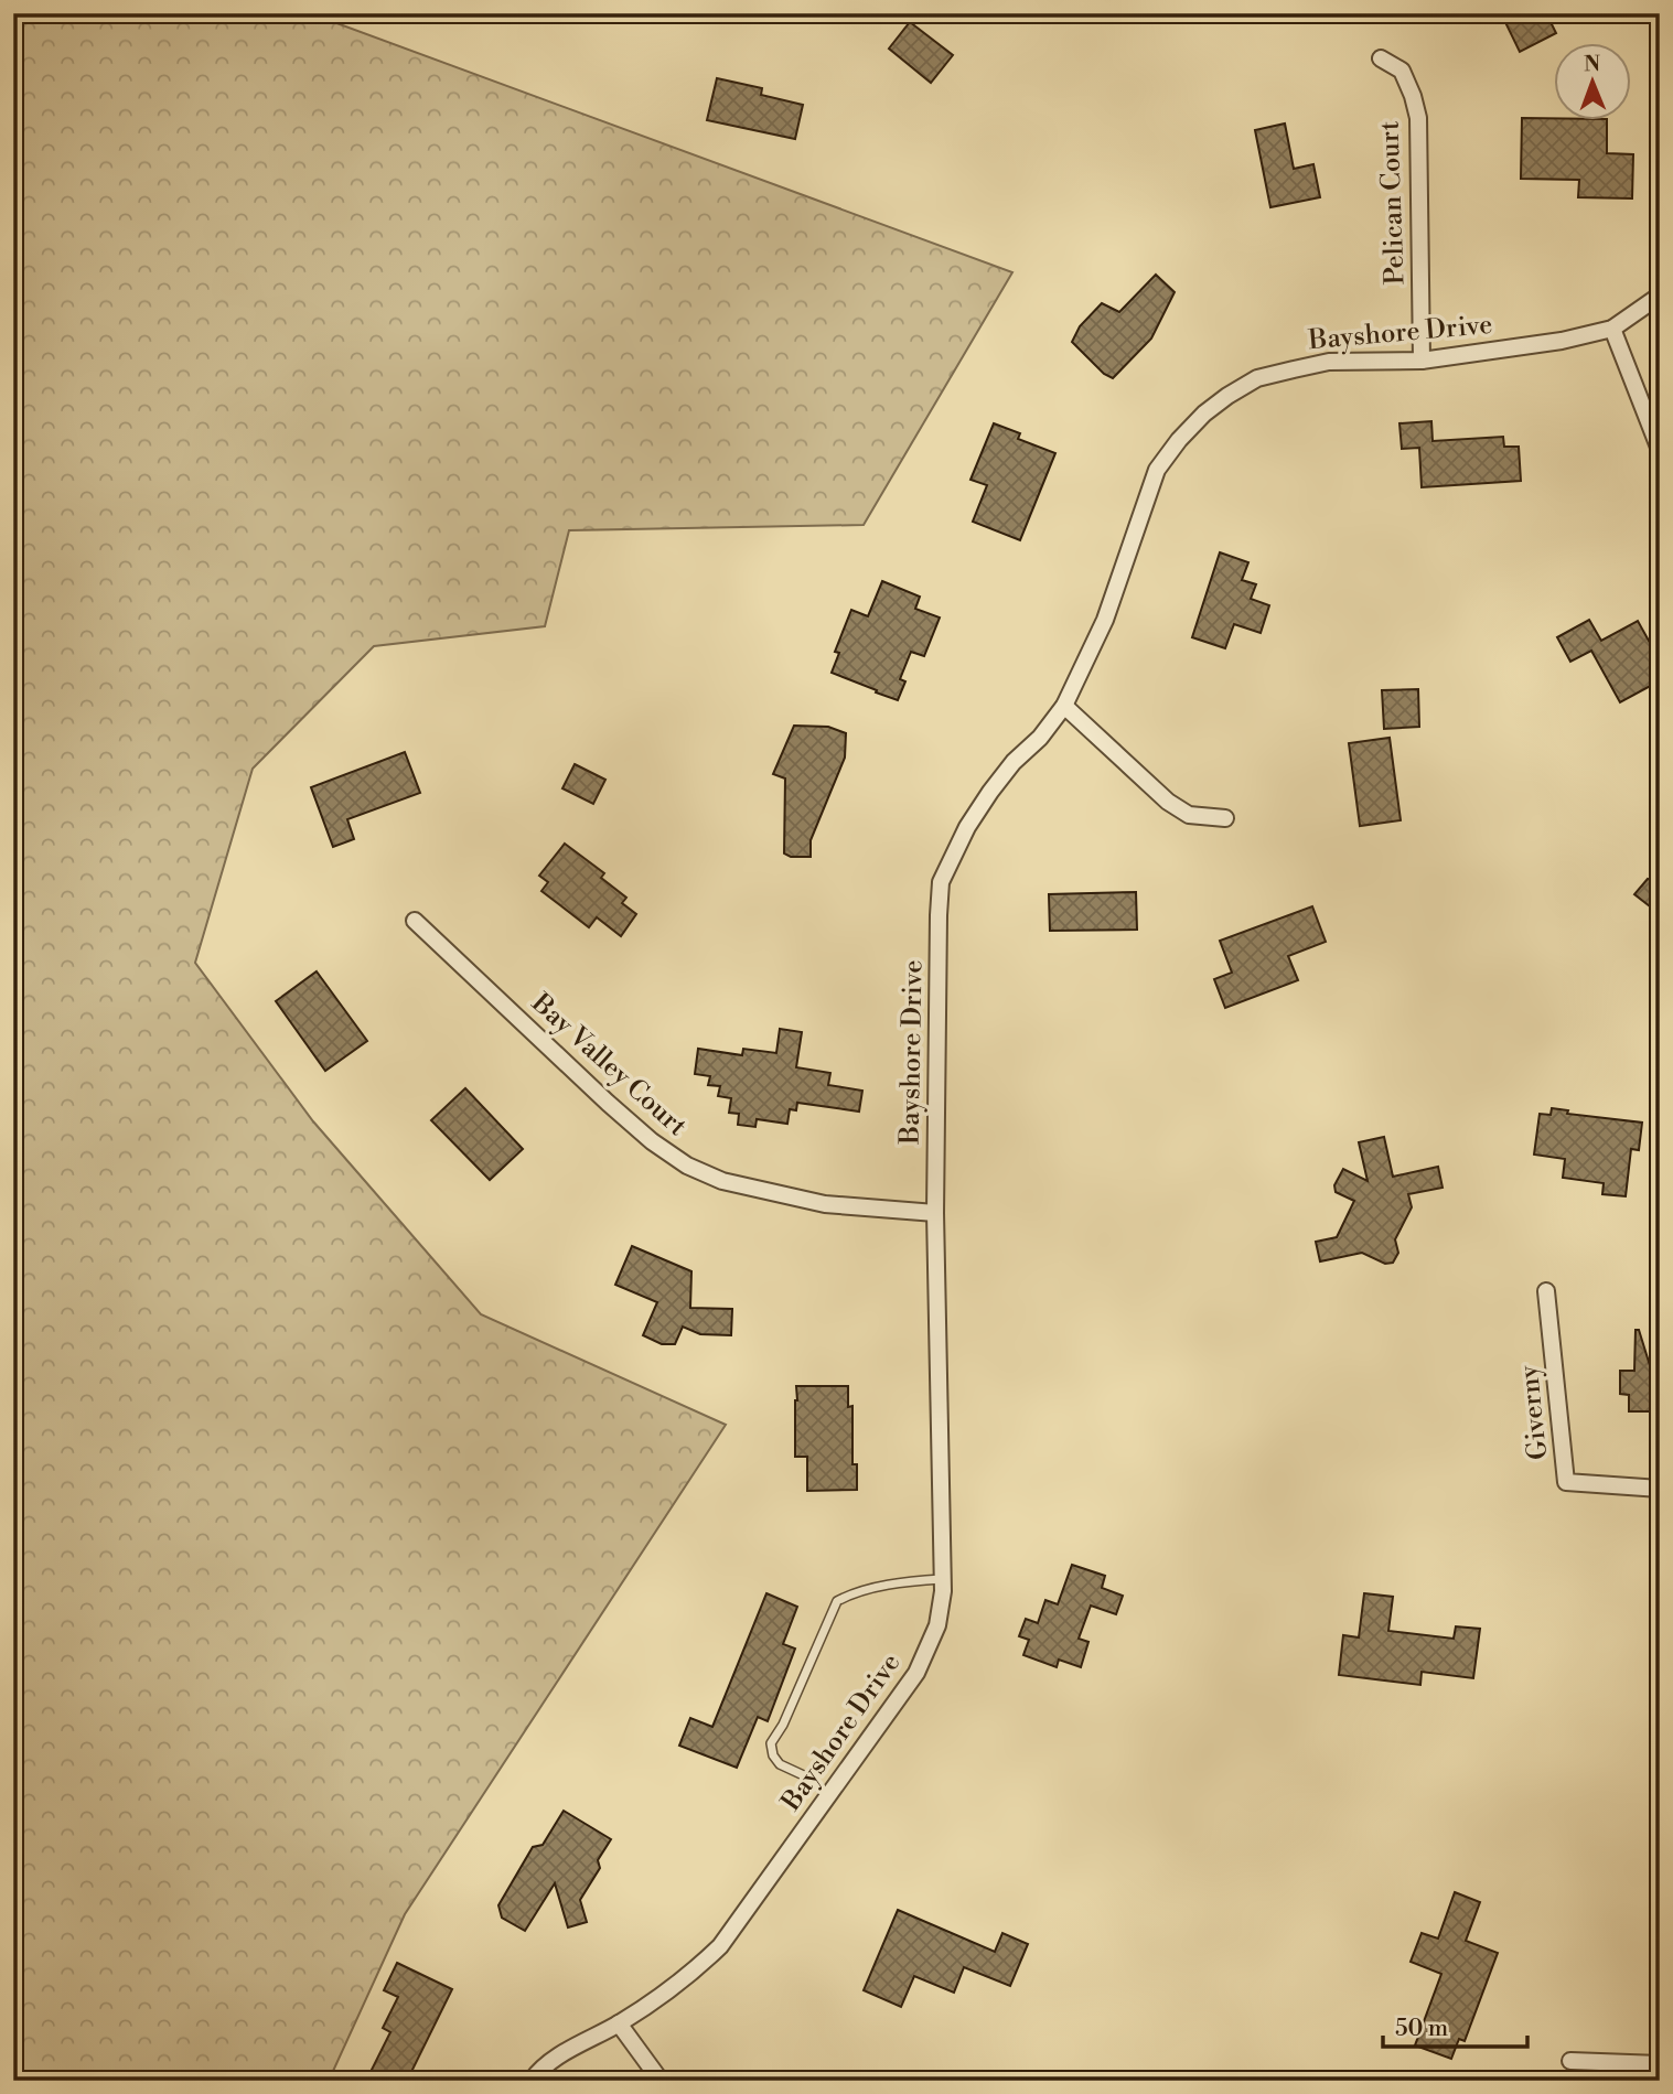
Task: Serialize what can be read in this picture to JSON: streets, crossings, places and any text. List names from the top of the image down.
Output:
{
  "streets": {
    "street": [
      "Pelican Court",
      "Bayshore Drive",
      "Bay Valley Court",
      "Giverny"
    ]
  },
  "crossings": [
    ["Pelican Court", "Bayshore Drive"],
    ["Bayshore Drive", "Bay Valley Court"]
  ],
  "scale_bar": "50 m",
  "north": "top"
}
